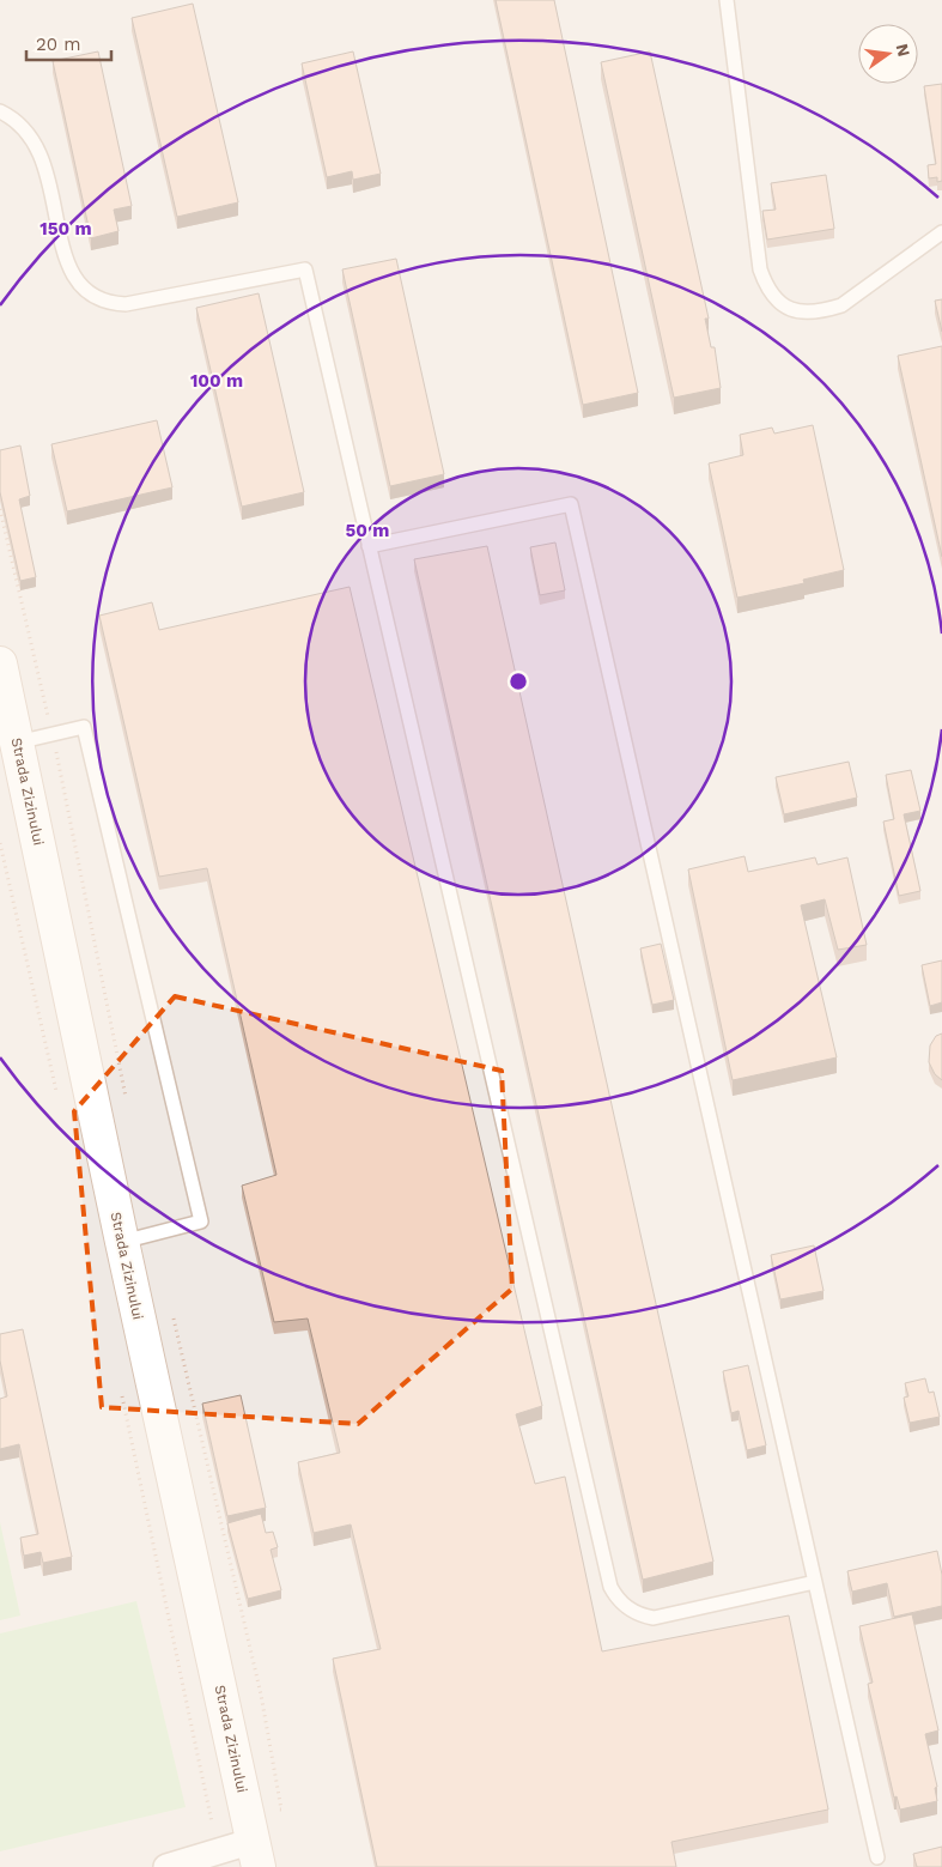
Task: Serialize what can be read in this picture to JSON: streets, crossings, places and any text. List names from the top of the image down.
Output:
{
  "streets": {
    "main road": ["Strada Zizinului"]
  },
  "scale_bar": "20 m",
  "north": "right",
  "rings": ["150 m", "100 m", "50 m"]
}
